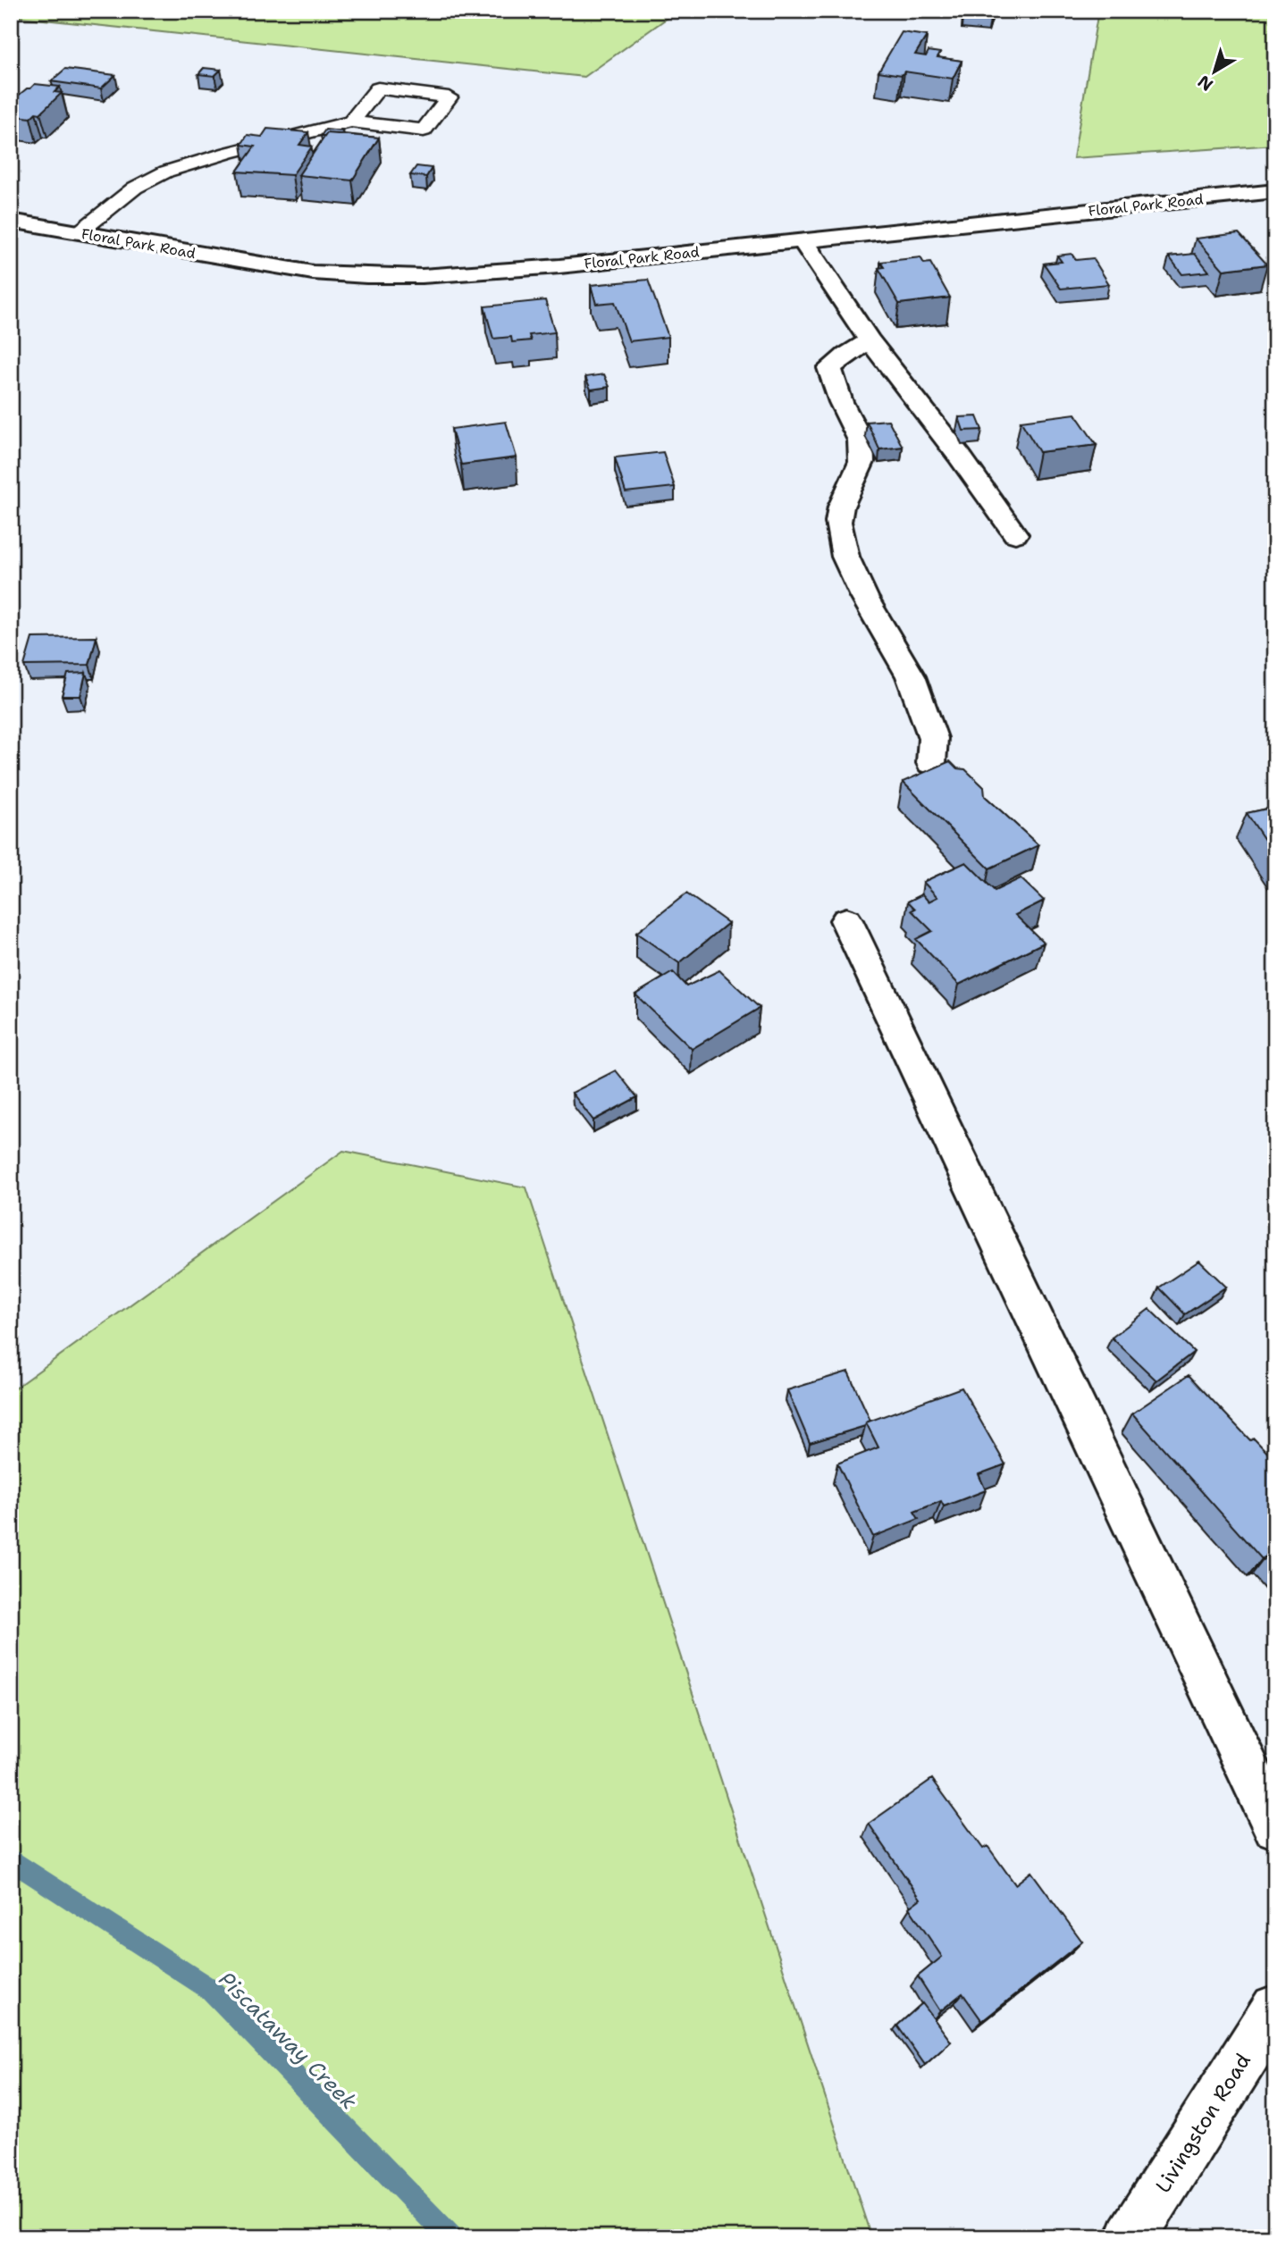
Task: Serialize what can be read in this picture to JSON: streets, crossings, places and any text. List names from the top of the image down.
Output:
{
  "streets": {
    "street": ["Floral Park Road", "Livingston Road"]
  },
  "water": ["Piscataway Creek"],
  "north": "bottom left"
}
